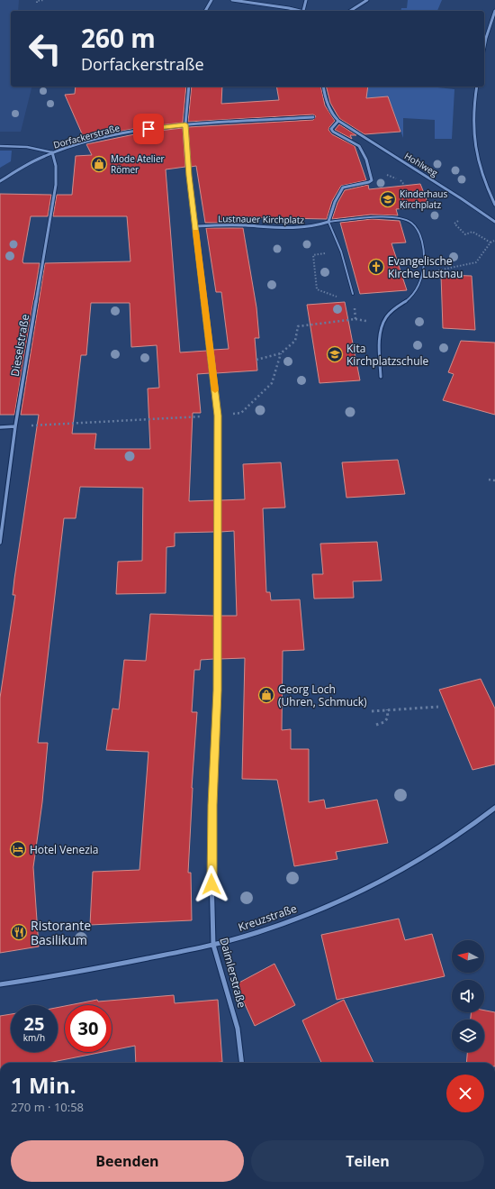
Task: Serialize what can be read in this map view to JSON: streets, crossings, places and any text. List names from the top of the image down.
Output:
{
  "streets": {
    "street": [
      "Dorfackerstraße",
      "Hohlweg",
      "Lustnauer Kirchplatz",
      "Dieselstraße",
      "Kreuzstraße",
      "Daimlerstraße"
    ]
  },
  "crossings": [
    ["Dorfackerstraße", "Dieselstraße"],
    ["Dorfackerstraße", "Daimlerstraße"],
    ["Lustnauer Kirchplatz", "Daimlerstraße"],
    ["Kreuzstraße", "Daimlerstraße"]
  ],
  "places": {
    "shop": ["Mode Atelier Römer", "Georg Loch (Uhren, Schmuck)"],
    "school or university": ["Kinderhaus Kirchplatz", "Kita Kirchplatzschule"],
    "church": ["Evangelische Kirche Lustnau"],
    "hotel": ["Hotel Venezia"],
    "restaurant": ["Ristorante Basilikum"]
  },
  "north": "left",
  "page": {
    "turn": ["260 m", "Dorfackerstraße"],
    "speed": "25 km/h",
    "limit": "30",
    "heading": ["1 Min.", "270 m · 10:58"],
    "buttons": ["Beenden", "Teilen"]
  }
}
